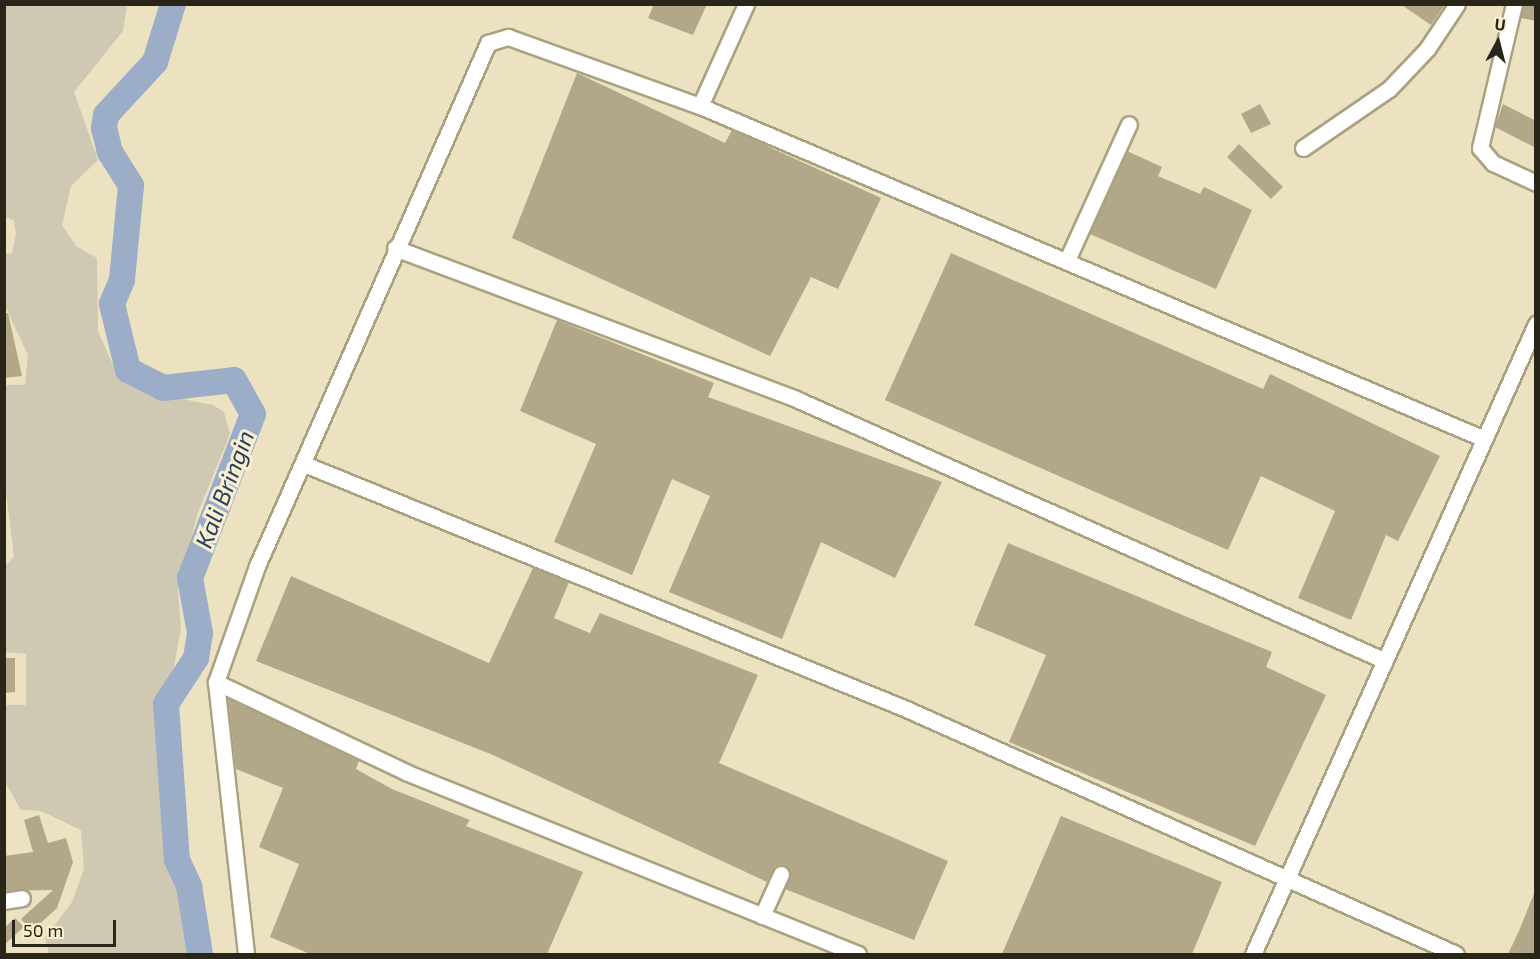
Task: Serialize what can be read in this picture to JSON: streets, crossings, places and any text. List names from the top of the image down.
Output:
{
  "water": ["Kali Bringin"],
  "scale_bar": "50 m",
  "north": "top"
}
